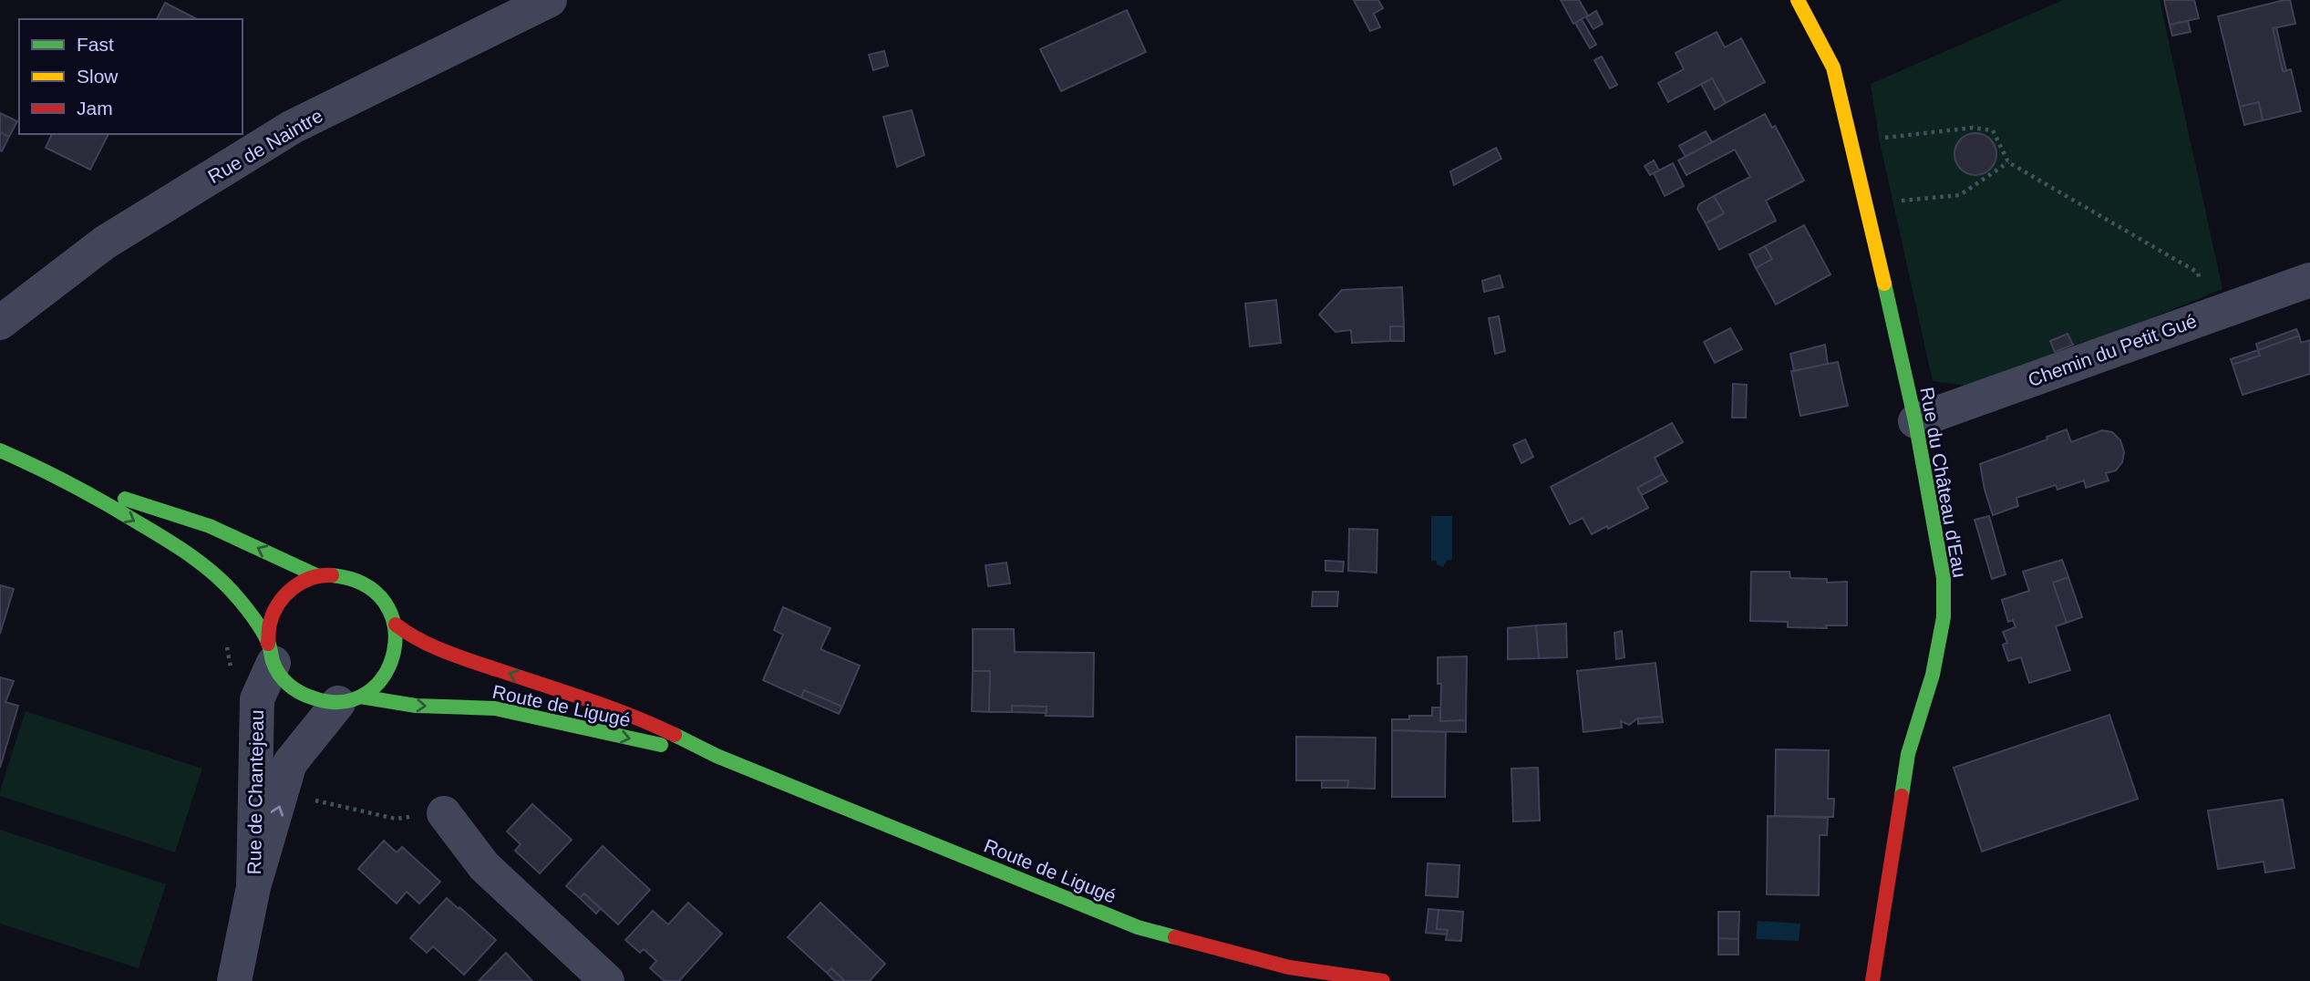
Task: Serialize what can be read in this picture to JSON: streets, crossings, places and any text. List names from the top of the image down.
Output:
{
  "streets": {
    "street": [
      "Rue de Naintre",
      "Chemin du Petit Gué",
      "Rue du Château d'Eau",
      "Route de Ligugé",
      "Rue de Chantejeau"
    ]
  },
  "crossings": [
    ["Chemin du Petit Gué", "Rue du Château d'Eau"],
    ["Route de Ligugé", "Rue de Chantejeau"]
  ],
  "legend": ["Fast", "Slow", "Jam"]
}
